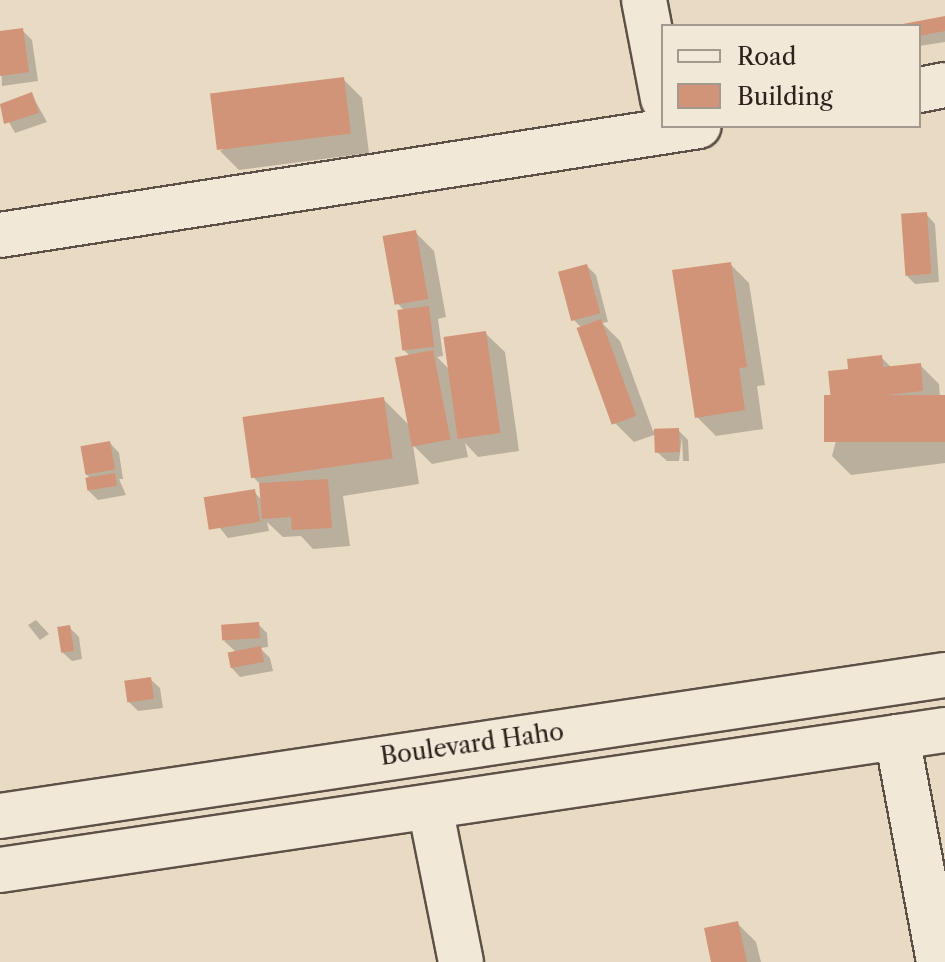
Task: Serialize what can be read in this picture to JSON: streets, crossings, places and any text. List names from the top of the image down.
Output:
{
  "streets": {
    "main road": ["Boulevard Haho"]
  },
  "legend": ["Road", "Building"]
}
